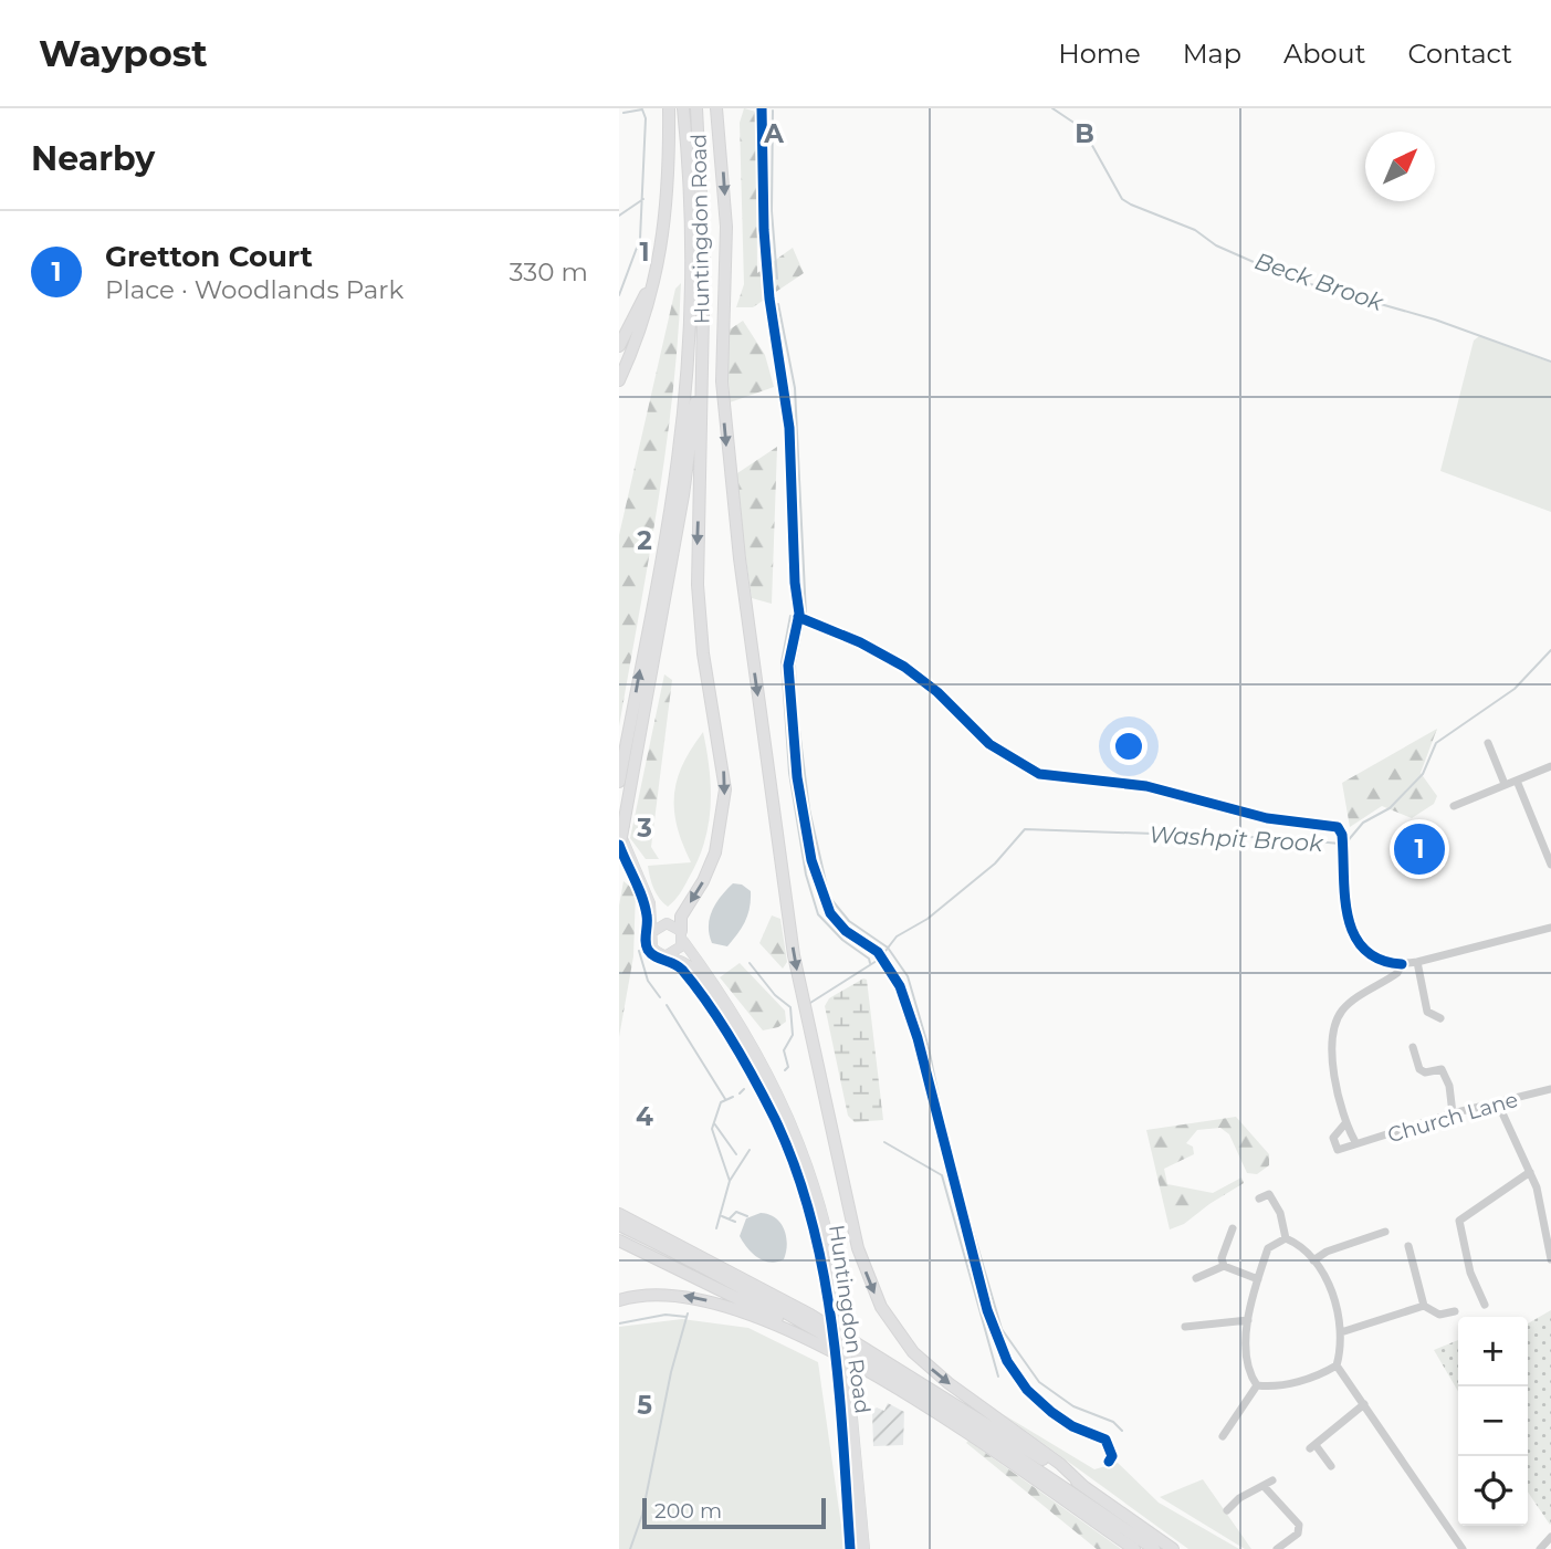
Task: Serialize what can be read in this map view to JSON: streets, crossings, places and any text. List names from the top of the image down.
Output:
{
  "streets": {
    "highway": ["Huntingdon Road"],
    "street": ["Church Lane"]
  },
  "water": ["Beck Brook", "Washpit Brook"],
  "scale_bar": "200 m",
  "north": "top right",
  "page": {
    "header": "Waypost",
    "nav": [
      "Home",
      "Map",
      "About",
      "Contact"
    ],
    "heading": "Nearby",
    "list": [
      {
        "mark": "1",
        "name": "Gretton Court",
        "note": "Place · Woodlands Park",
        "value": "330 m"
      }
    ],
    "pins": "1",
    "map_buttons": ["+", "−"],
    "scale": "200 m"
  },
  "grid": {
    "columns": ["A", "B"],
    "rows": [
      "1",
      "2",
      "3",
      "4",
      "5"
    ]
  }
}
